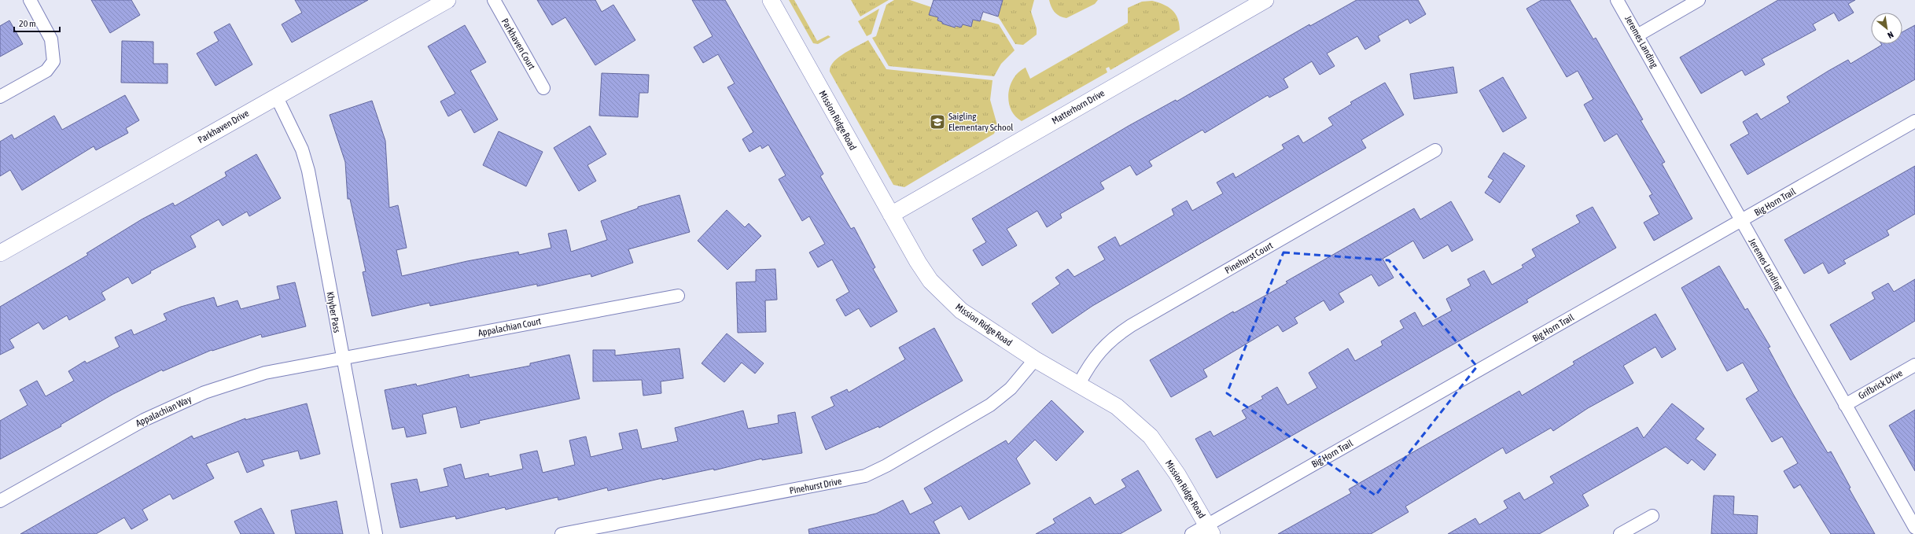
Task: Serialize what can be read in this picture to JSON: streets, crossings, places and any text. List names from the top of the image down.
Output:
{
  "streets": {
    "street": [
      "Jeremes Landing",
      "Parkhaven Court",
      "Matterhorn Drive",
      "Mission Ridge Road",
      "Parkhaven Drive",
      "Big Horn Trail",
      "Pinehurst Court",
      "Khyber Pass",
      "Appalachian Court",
      "Grifbrick Drive",
      "Appalachian Way",
      "Pinehurst Drive"
    ]
  },
  "crossings": [
    ["Jeremes Landing", "Big Horn Trail"],
    ["Jeremes Landing", "Grifbrick Drive"],
    ["Matterhorn Drive", "Mission Ridge Road"],
    ["Mission Ridge Road", "Big Horn Trail"],
    ["Mission Ridge Road", "Pinehurst Court"],
    ["Mission Ridge Road", "Pinehurst Drive"],
    ["Parkhaven Drive", "Khyber Pass"],
    ["Khyber Pass", "Appalachian Court"],
    ["Khyber Pass", "Appalachian Way"],
    ["Appalachian Court", "Appalachian Way"]
  ],
  "places": {
    "school or university": ["Saigling Elementary School"]
  },
  "scale_bar": "20 m",
  "north": "bottom right"
}
